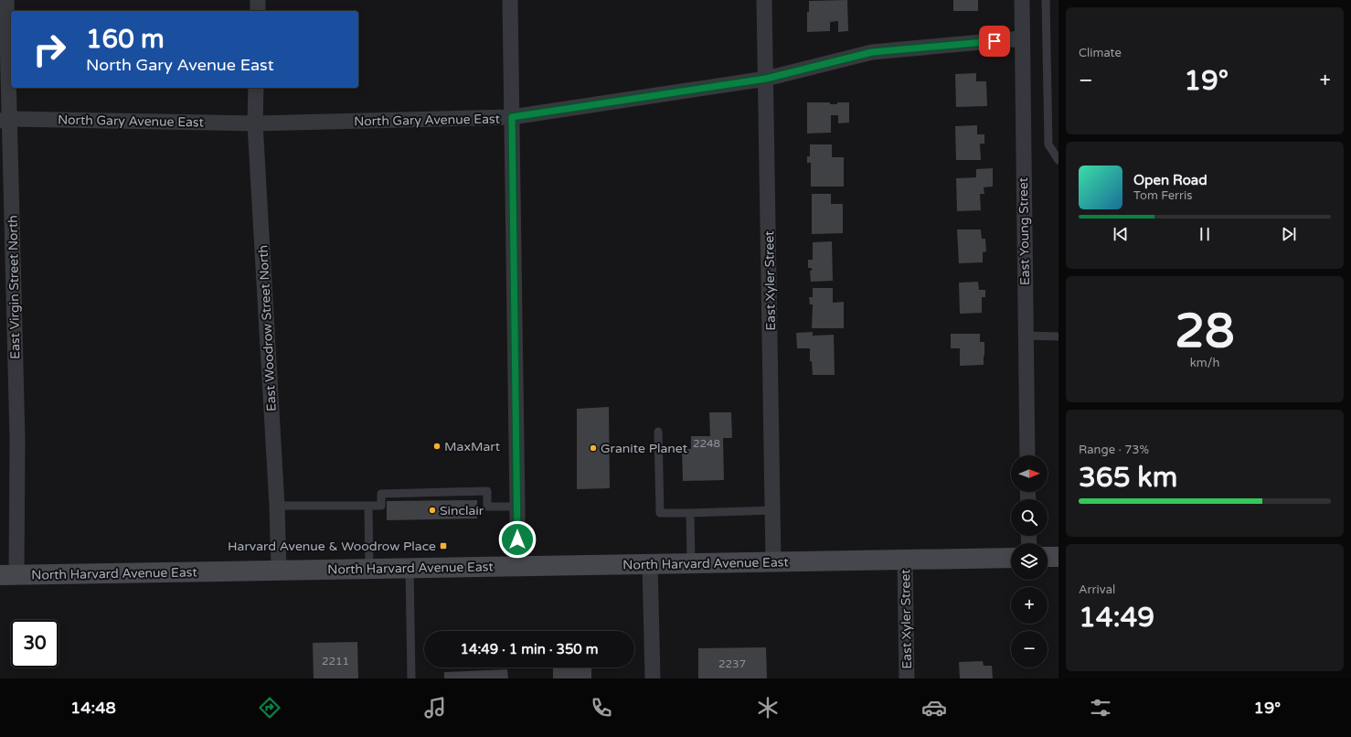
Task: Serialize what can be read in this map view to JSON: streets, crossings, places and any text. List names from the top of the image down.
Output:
{
  "streets": {
    "main road": ["North Harvard Avenue East"],
    "street": [
      "North Gary Avenue East",
      "East Young Street",
      "East Xyler Street",
      "East Virgin Street North",
      "East Woodrow Street North"
    ]
  },
  "crossings": [
    ["North Gary Avenue East", "East Young Street"],
    ["North Gary Avenue East", "East Xyler Street"],
    ["North Gary Avenue East", "East Virgin Street North"],
    ["North Gary Avenue East", "East Woodrow Street North"],
    ["East Xyler Street", "North Harvard Avenue East"],
    ["East Virgin Street North", "North Harvard Avenue East"],
    ["East Woodrow Street North", "North Harvard Avenue East"]
  ],
  "places": {
    "other": ["MaxMart", "Granite Planet", "Sinclair"],
    "transit": ["Harvard Avenue & Woodrow Place"]
  },
  "house_numbers": ["2248", "2211", "2237"],
  "north": "right",
  "page": {
    "tile": [
      "Climate",
      ["28", "km/h"],
      ["Range · 73%", "365 km"],
      ["Arrival", "14:49"]
    ],
    "turn": ["160 m", "North Gary Avenue East"],
    "heat": ["−", "19°", "+"],
    "song": ["Open Road", "Tom Ferris"],
    "map_buttons": ["+", "−"],
    "limit": "30",
    "trip": "14:49 · 1 min · 350 m",
    "tabs": ["14:48", "19°"]
  }
}
